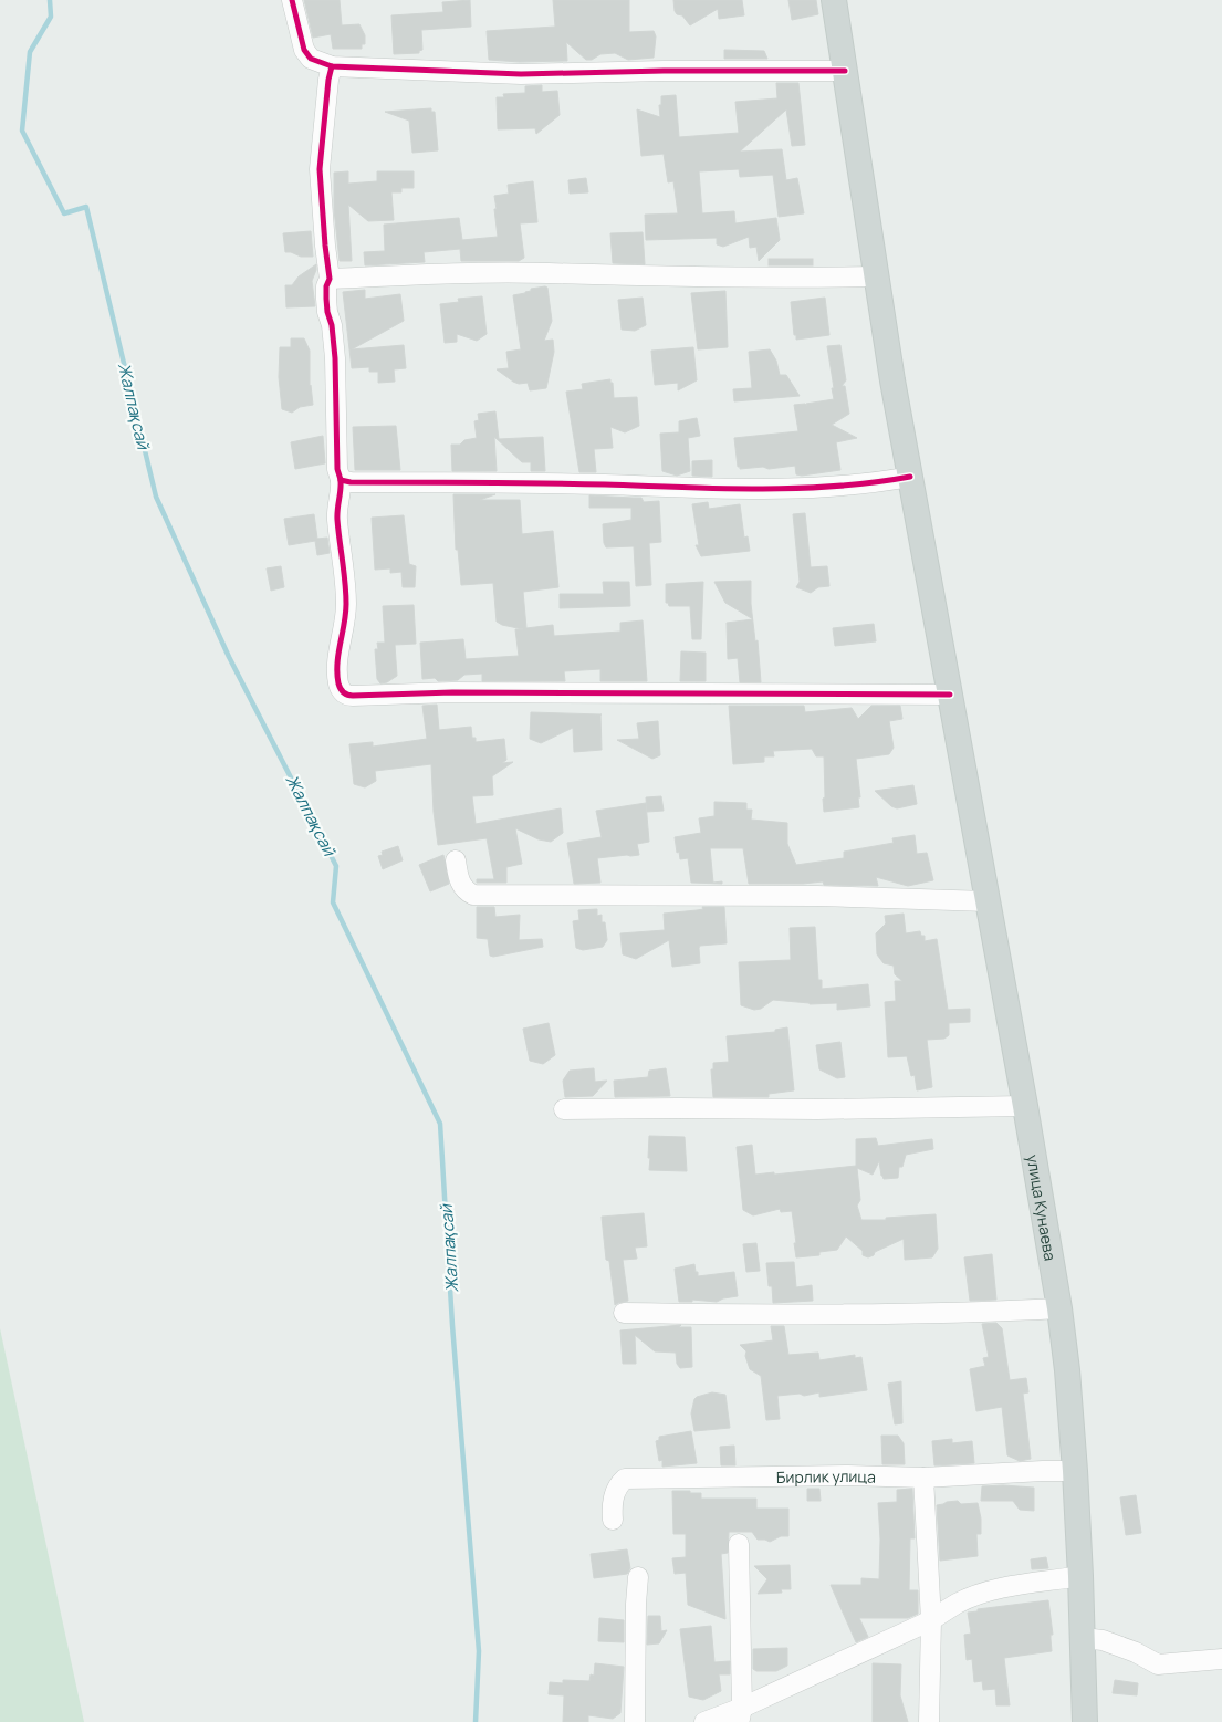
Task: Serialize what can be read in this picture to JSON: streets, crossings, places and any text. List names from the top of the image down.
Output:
{
  "streets": {
    "main road": ["улица Кунаева"],
    "street": ["Бирлик улица"]
  },
  "crossings": [
    ["улица Кунаева", "Бирлик улица"]
  ],
  "water": ["Жалпақсай"]
}
